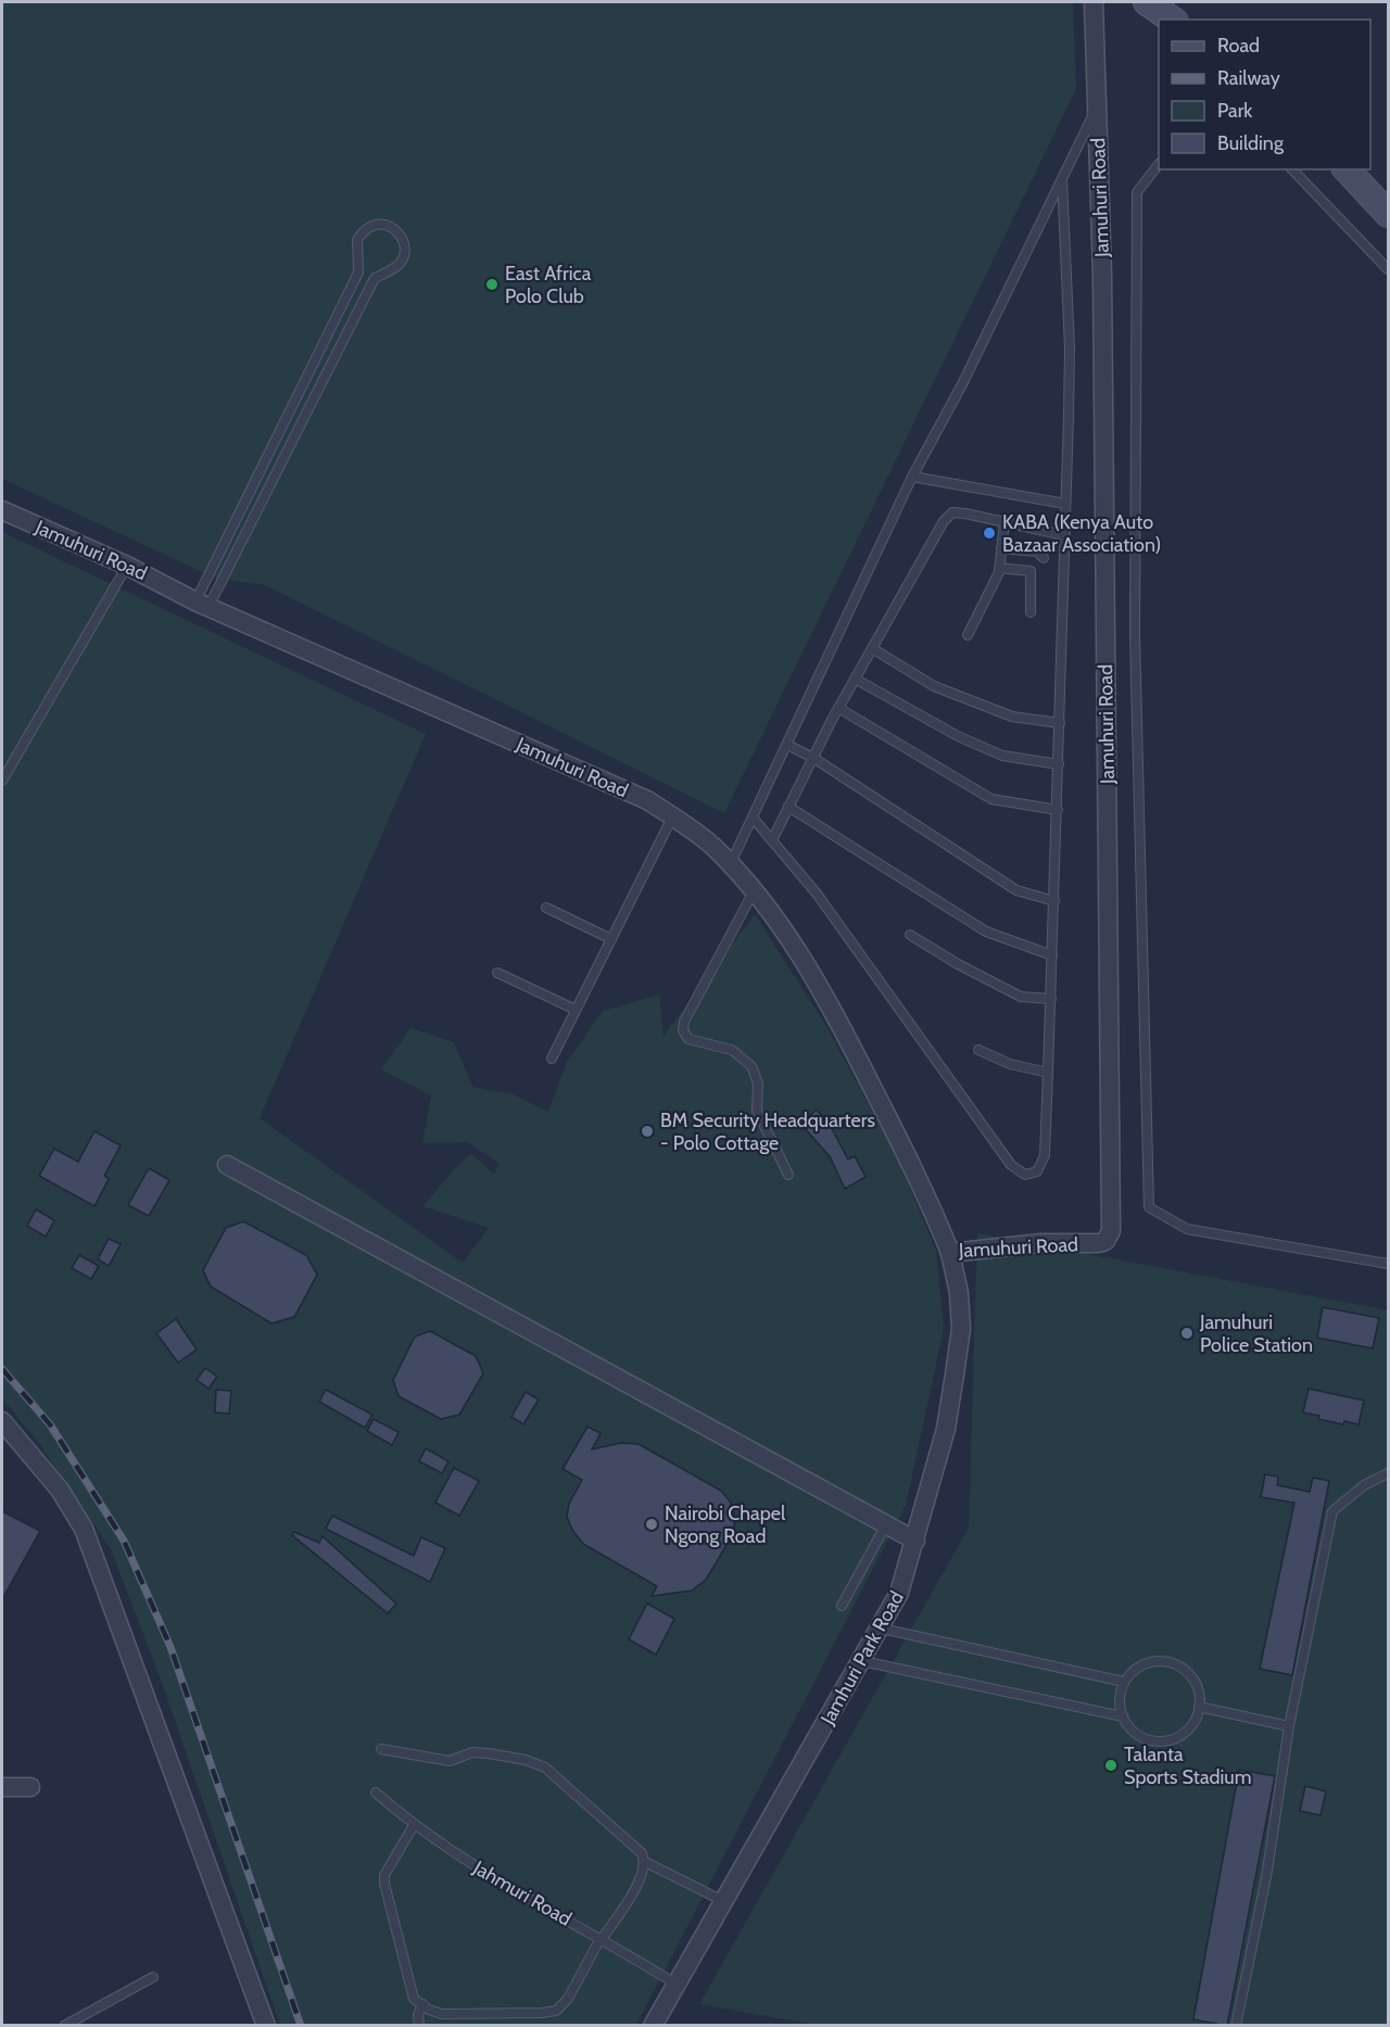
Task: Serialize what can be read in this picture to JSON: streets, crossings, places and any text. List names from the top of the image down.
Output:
{
  "streets": {
    "street": ["Jamuhuri Road", "Jamhuri Park Road"],
    "lane": ["Jahmuri Road"]
  },
  "crossings": [
    ["Jamuhuri Road", "Jamhuri Park Road"],
    ["Jamhuri Park Road", "Jahmuri Road"]
  ],
  "places": [
    "East Africa Polo Club",
    "KABA (Kenya Auto Bazaar Association)",
    "BM Security Headquarters - Polo Cottage",
    "Jamuhuri Police Station",
    "Nairobi Chapel Ngong Road",
    "Talanta Sports Stadium"
  ],
  "legend": [
    "Road",
    "Railway",
    "Park",
    "Building"
  ]
}
